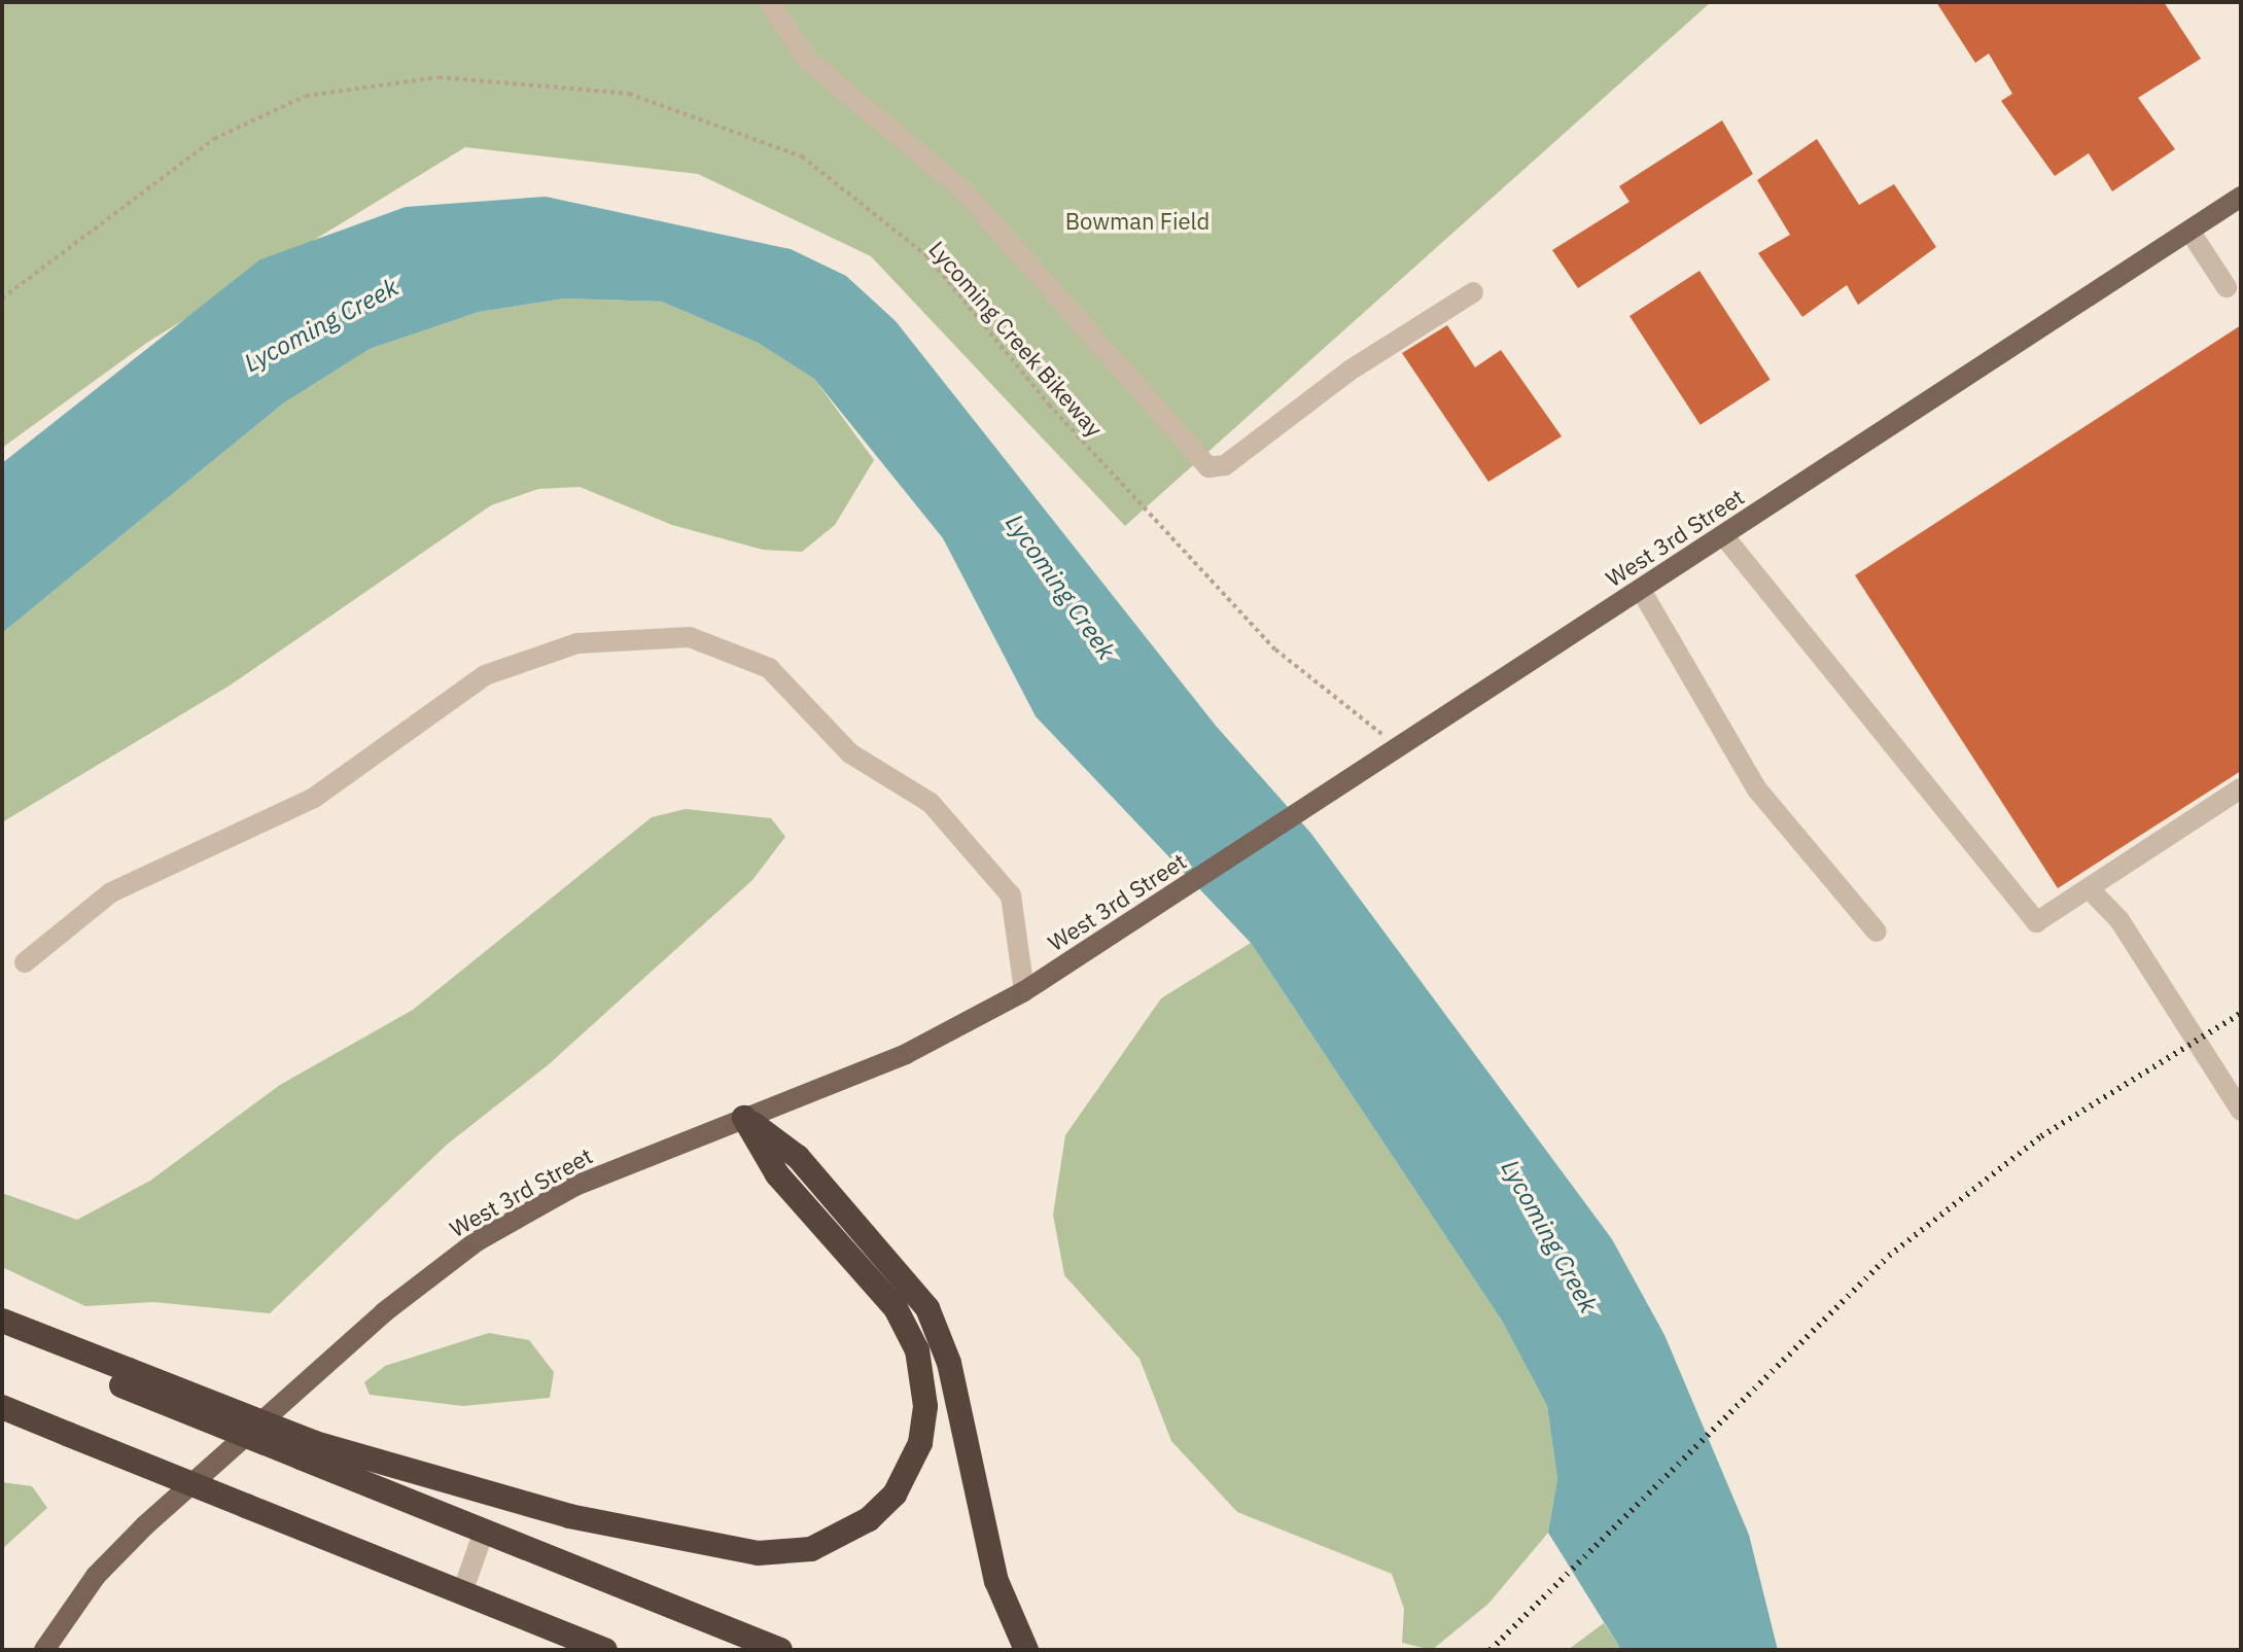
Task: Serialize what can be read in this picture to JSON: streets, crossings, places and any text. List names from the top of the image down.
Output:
{
  "streets": {
    "main road": ["West 3rd Street"],
    "path": ["Lycoming Creek Bikeway"]
  },
  "crossings": [
    ["Lycoming Creek Bikeway", "West 3rd Street"]
  ],
  "water": ["Lycoming Creek"],
  "parks": ["Bowman Field"]
}
